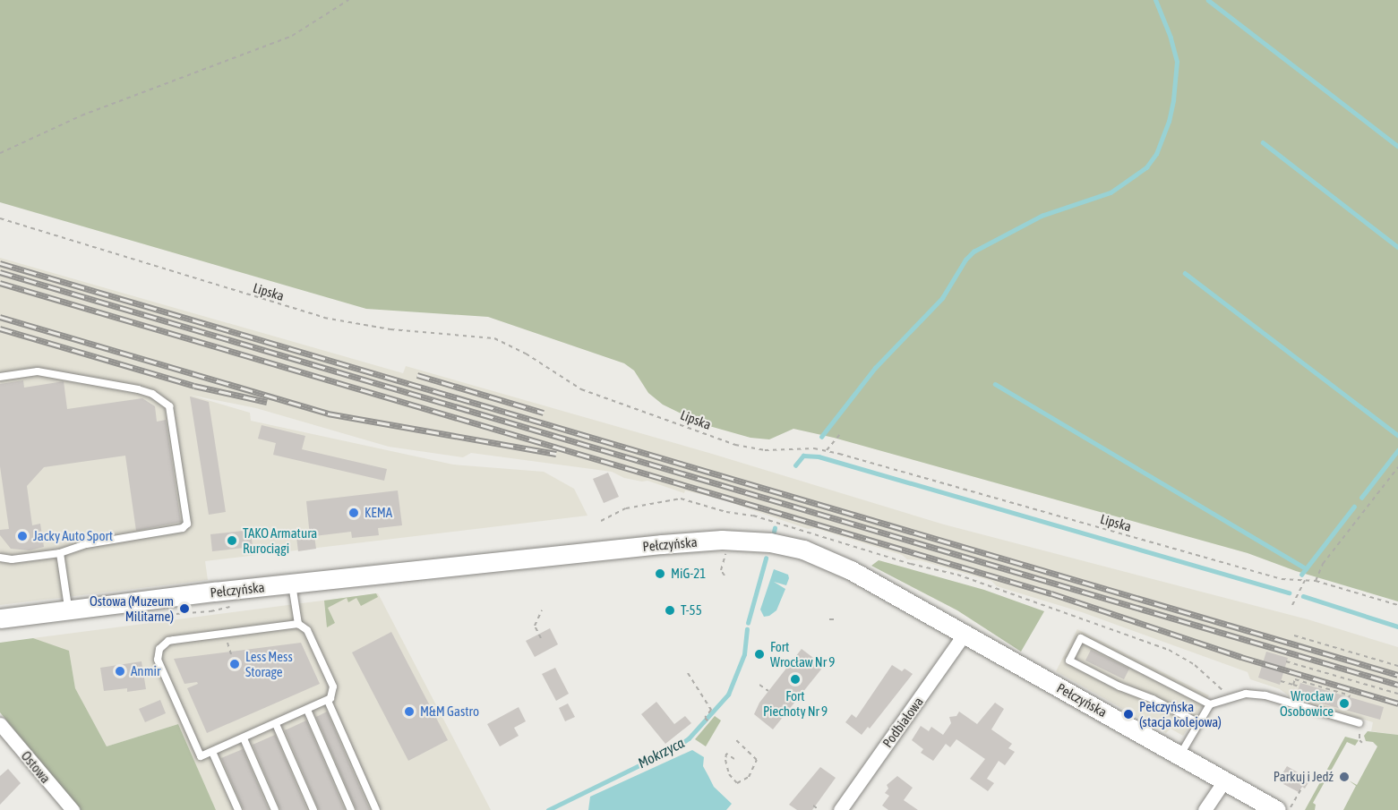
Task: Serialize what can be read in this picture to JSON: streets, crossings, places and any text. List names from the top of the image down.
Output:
{
  "streets": {
    "main road": ["Pełczyńska"],
    "street": ["Podbiałowa", "Ostowa"],
    "path": ["Lipska"]
  },
  "crossings": [
    ["Pełczyńska", "Podbiałowa"]
  ],
  "water": ["Mokrzyca"],
  "places": [
    "KEMA",
    "Jacky Auto Sport",
    "TAKO Armatura Rurociągi",
    "MiG-21",
    "Ostowa (Muzeum Militarne)",
    "T-55",
    "Fort Wrocław Nr 9",
    "Less Mess Storage",
    "Anmir",
    "Fort Piechoty Nr 9",
    "Wrocław Osobowice",
    "M&M Gastro",
    "Pełczyńska (stacja kolejowa)",
    "Parkuj i Jedź"
  ]
}
